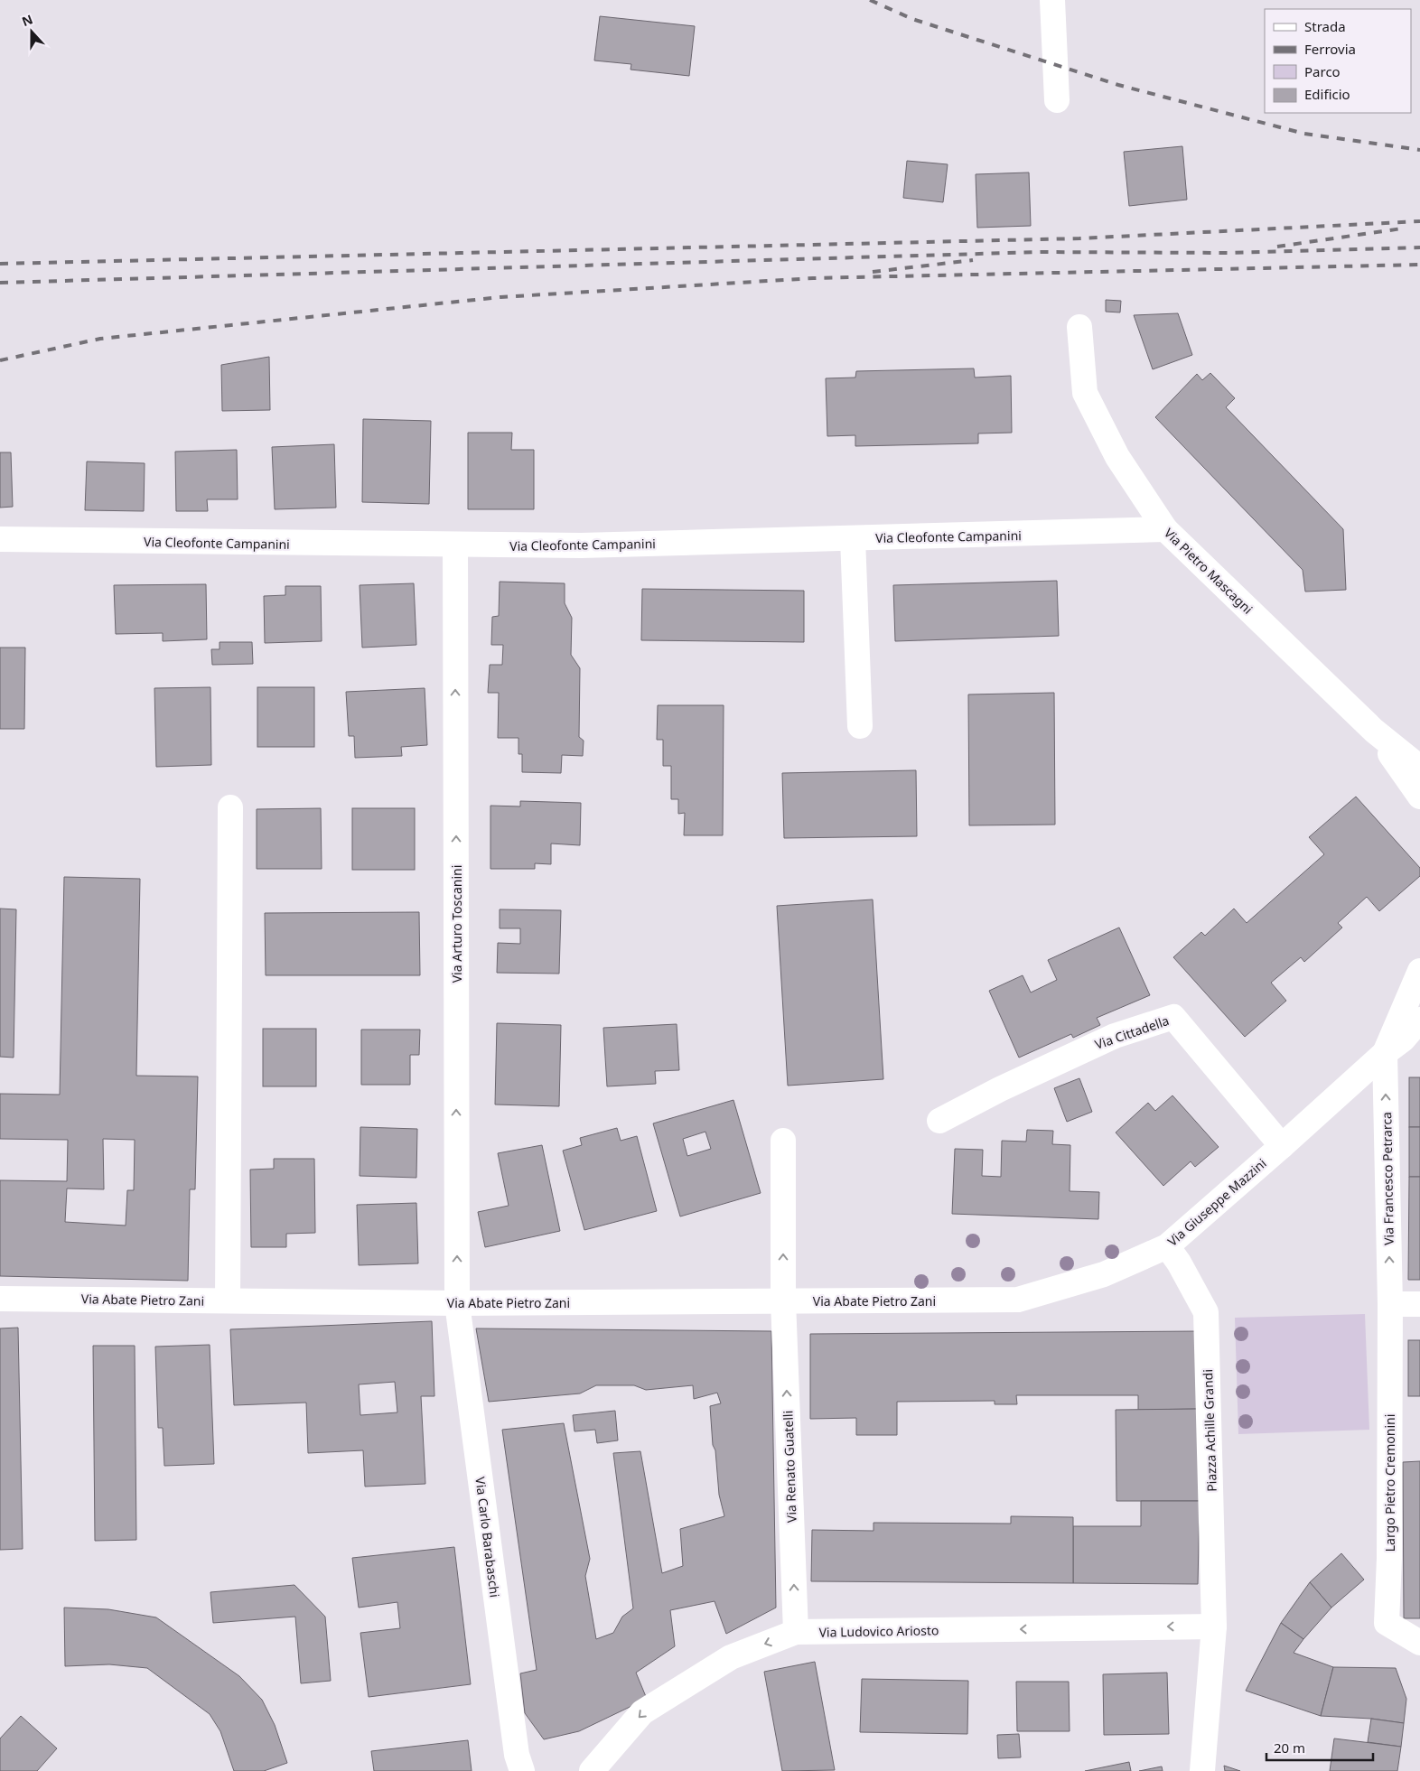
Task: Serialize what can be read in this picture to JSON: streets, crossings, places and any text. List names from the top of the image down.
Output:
{
  "streets": {
    "street": [
      "Via Cleofonte Campanini",
      "Via Pietro Mascagni",
      "Via Arturo Toscanini",
      "Via Cittadella",
      "Via Francesco Petrarca",
      "Via Giuseppe Mazzini",
      "Via Abate Pietro Zani",
      "Piazza Achille Grandi",
      "Via Renato Guatelli",
      "Largo Pietro Cremonini",
      "Via Carlo Barabaschi",
      "Via Ludovico Ariosto"
    ]
  },
  "crossings": [
    ["Via Cleofonte Campanini", "Via Pietro Mascagni"],
    ["Via Cleofonte Campanini", "Via Arturo Toscanini"],
    ["Via Arturo Toscanini", "Via Abate Pietro Zani"],
    ["Via Arturo Toscanini", "Via Carlo Barabaschi"],
    ["Via Cittadella", "Via Giuseppe Mazzini"],
    ["Via Francesco Petrarca", "Via Giuseppe Mazzini"],
    ["Via Francesco Petrarca", "Largo Pietro Cremonini"],
    ["Via Giuseppe Mazzini", "Via Abate Pietro Zani"],
    ["Via Giuseppe Mazzini", "Piazza Achille Grandi"],
    ["Via Abate Pietro Zani", "Via Renato Guatelli"],
    ["Via Abate Pietro Zani", "Via Carlo Barabaschi"],
    ["Piazza Achille Grandi", "Via Ludovico Ariosto"],
    ["Via Renato Guatelli", "Via Ludovico Ariosto"]
  ],
  "one_way": [
    "Via Arturo Toscanini",
    "Via Francesco Petrarca",
    "Via Renato Guatelli",
    "Via Ludovico Ariosto"
  ],
  "legend": [
    "Strada",
    "Ferrovia",
    "Parco",
    "Edificio"
  ],
  "scale_bar": "20 m",
  "north": "top"
}
